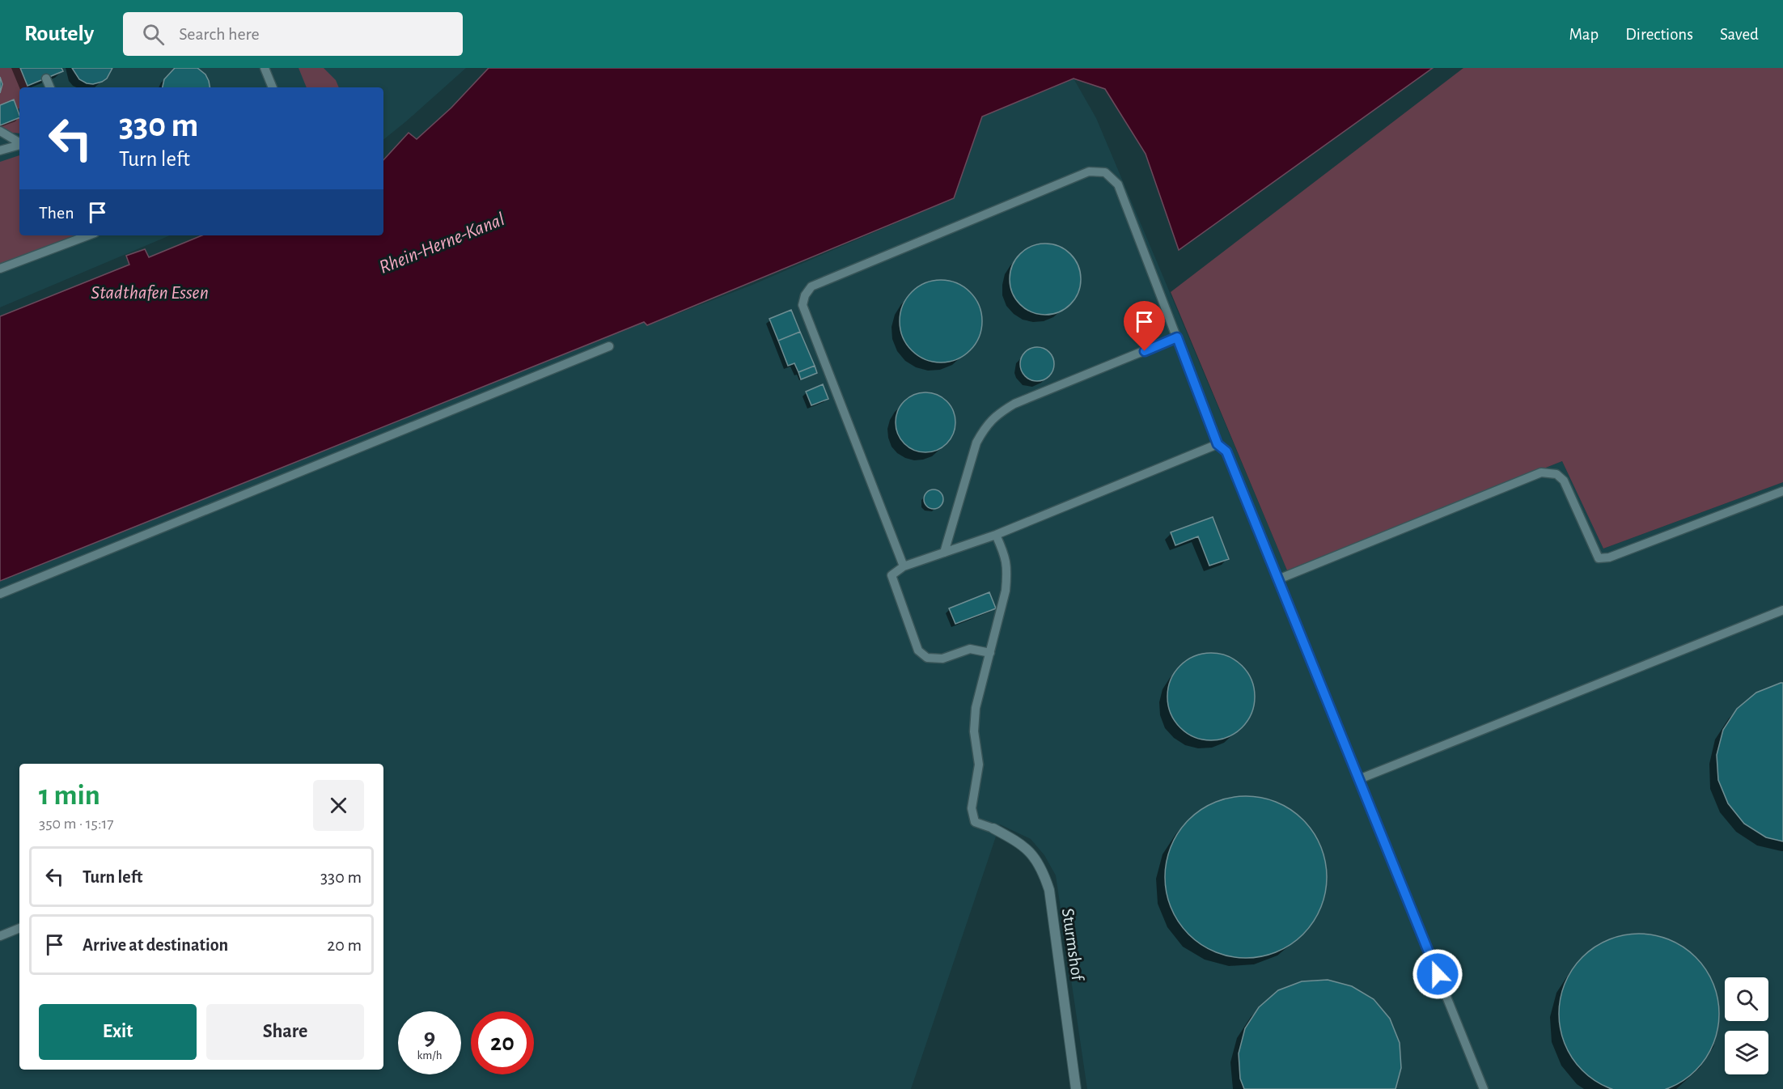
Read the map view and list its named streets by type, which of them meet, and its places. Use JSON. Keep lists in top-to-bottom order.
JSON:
{
  "streets": {
    "street": ["Sturmshof"]
  },
  "water": ["Rhein-Herne-Kanal", "Stadthafen Essen"],
  "page": {
    "header": "Routely",
    "search": "Search here",
    "nav": ["Map", "Directions", "Saved"],
    "turn": ["330 m", "Turn left"],
    "then": "Then",
    "heading": ["1 min", "350 m · 15:17"],
    "list": [
      {
        "name": "Turn left",
        "value": "330 m"
      },
      {
        "name": "Arrive at destination",
        "value": "20 m"
      }
    ],
    "buttons": ["Exit", "Share"],
    "speed": "9 km/h",
    "limit": "20"
  }
}
